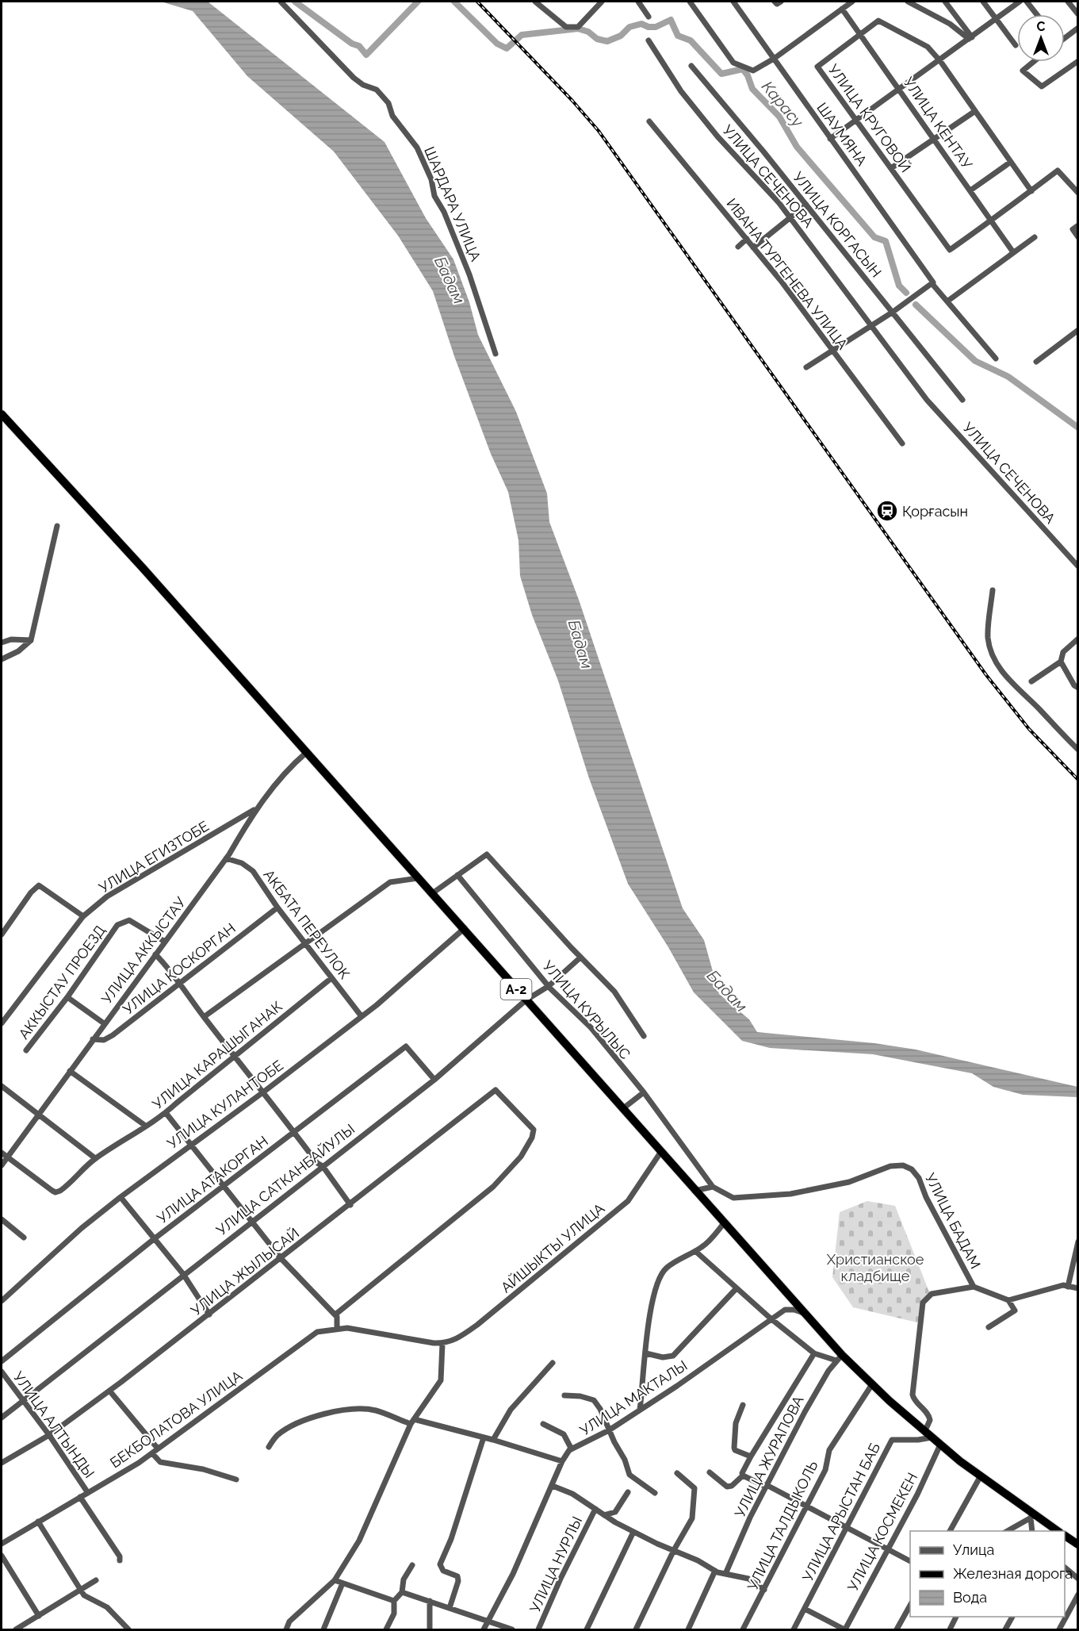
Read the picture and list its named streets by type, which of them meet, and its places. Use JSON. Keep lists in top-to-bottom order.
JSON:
{
  "streets": {
    "highway": ["A-2"],
    "street": [
      "УЛИЦА КРУГОВОЙ",
      "УЛИЦА КЕНТАУ",
      "ШАУМЯНА",
      "УЛИЦА СЕЧЕНОВА",
      "ШАРДАРА УЛИЦА",
      "УЛИЦА КОРГАСЫН",
      "ИВАНА ТУРГЕНЕВА УЛИЦА",
      "УЛИЦА ЕГИЗТОБЕ",
      "АКБАТА ПЕРЕУЛОК",
      "УЛИЦА АККЫСТАУ",
      "УЛИЦА КОСКОРГАН",
      "АККЫСТАУ ПРОЕЗД",
      "УЛИЦА КУРЫЛЫС",
      "УЛИЦА КАРАШЫГАНАК",
      "УЛИЦА КУЛАНТОБЕ",
      "УЛИЦА АТАКОРГАН",
      "УЛИЦА САТКАНБАЙУЛЫ",
      "УЛИЦА БАДАМ",
      "АЙШЫКТЫ УЛИЦА",
      "УЛИЦА ЖЫЛЫСАЙ",
      "УЛИЦА МАКТАЛЫ",
      "БЕКБОЛАТОВА УЛИЦА",
      "УЛИЦА АЛТЫНДЫ",
      "УЛИЦА ЖУРАПОВА",
      "УЛИЦА АРЫСТАН БАБ",
      "УЛИЦА ТАЛДЫКОЛЬ",
      "УЛИЦА КОСМЕКЕН",
      "УЛИЦА НУРЛЫ"
    ]
  },
  "crossings": [
    ["УЛИЦА КРУГОВОЙ", "УЛИЦА КЕНТАУ"],
    ["УЛИЦА ЕГИЗТОБЕ", "УЛИЦА АККЫСТАУ"],
    ["АКБАТА ПЕРЕУЛОК", "УЛИЦА АККЫСТАУ"],
    ["АКБАТА ПЕРЕУЛОК", "УЛИЦА КОСКОРГАН"],
    ["АКБАТА ПЕРЕУЛОК", "УЛИЦА КАРАШЫГАНАК"],
    ["АКБАТА ПЕРЕУЛОК", "УЛИЦА КУЛАНТОБЕ"],
    ["УЛИЦА АККЫСТАУ", "УЛИЦА КОСКОРГАН"],
    ["УЛИЦА АККЫСТАУ", "АККЫСТАУ ПРОЕЗД"],
    ["УЛИЦА АККЫСТАУ", "A-2"],
    ["УЛИЦА АККЫСТАУ", "УЛИЦА КАРАШЫГАНАК"],
    ["A-2", "УЛИЦА КУЛАНТОБЕ"],
    ["A-2", "УЛИЦА САТКАНБАЙУЛЫ"],
    ["A-2", "АЙШЫКТЫ УЛИЦА"],
    ["A-2", "УЛИЦА МАКТАЛЫ"],
    ["A-2", "УЛИЦА ЖУРАПОВА"],
    ["A-2", "УЛИЦА АРЫСТАН БАБ"],
    ["A-2", "УЛИЦА ТАЛДЫКОЛЬ"],
    ["A-2", "УЛИЦА КОСМЕКЕН"],
    ["УЛИЦА КУРЫЛЫС", "УЛИЦА САТКАНБАЙУЛЫ"],
    ["УЛИЦА КУРЫЛЫС", "УЛИЦА БАДАМ"],
    ["УЛИЦА АТАКОРГАН", "УЛИЦА САТКАНБАЙУЛЫ"],
    ["УЛИЦА САТКАНБАЙУЛЫ", "УЛИЦА АЛТЫНДЫ"],
    ["УЛИЦА ЖЫЛЫСАЙ", "УЛИЦА АЛТЫНДЫ"],
    ["БЕКБОЛАТОВА УЛИЦА", "УЛИЦА АЛТЫНДЫ"]
  ],
  "water": ["Карасу", "Бадам"],
  "parks": ["Христианское кладбище"],
  "places": {
    "station": ["Қорғасын"]
  },
  "legend": ["Улица", "Железная дорога", "Вода"],
  "north": "top"
}
